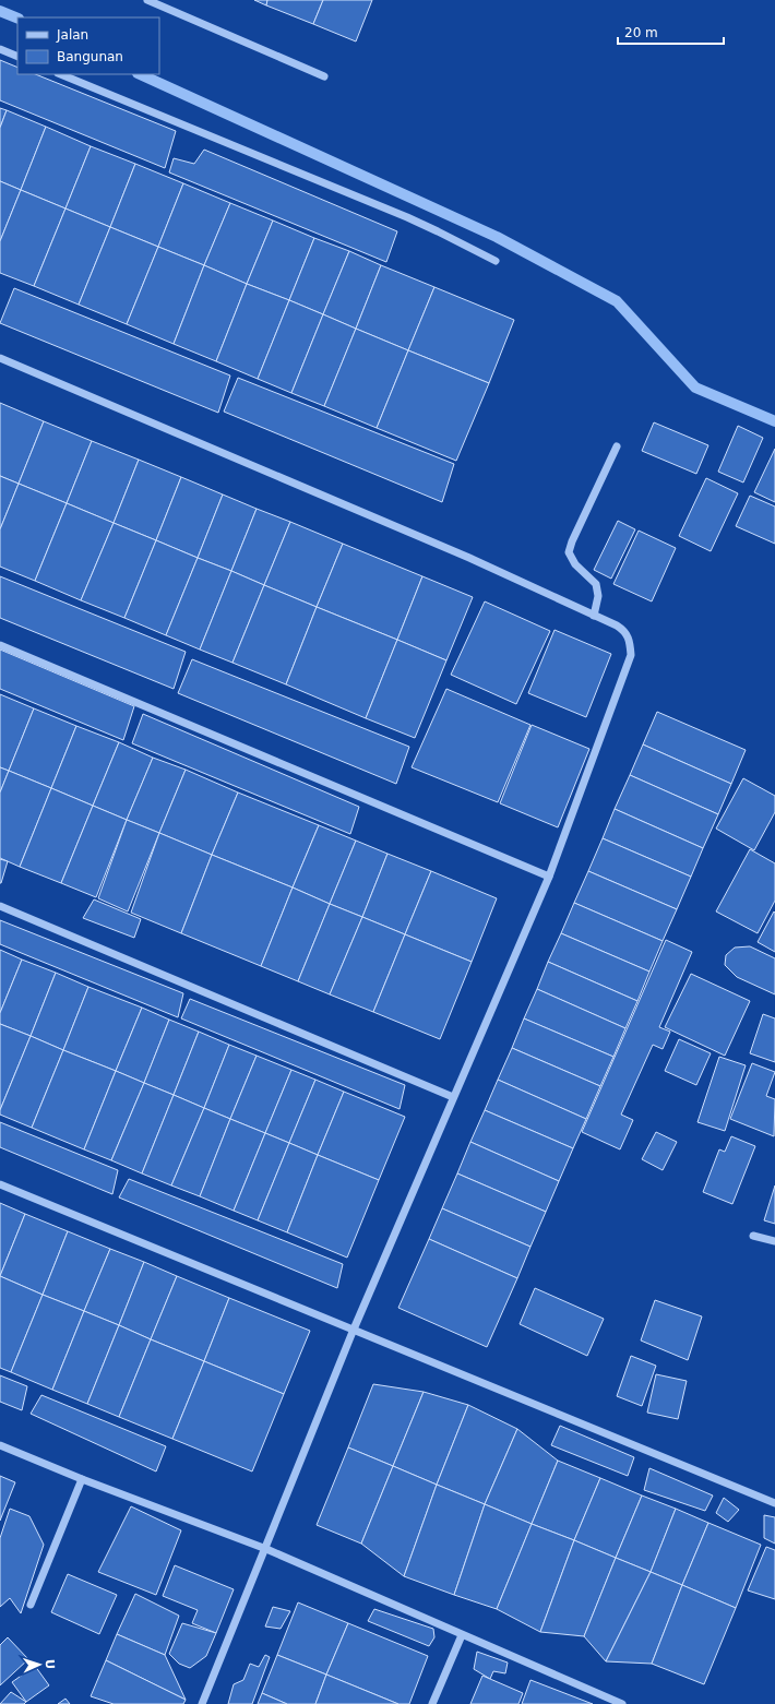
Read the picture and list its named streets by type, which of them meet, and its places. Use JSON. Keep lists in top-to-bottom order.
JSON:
{
  "legend": ["Jalan", "Bangunan"],
  "scale_bar": "20 m",
  "north": "right"
}
